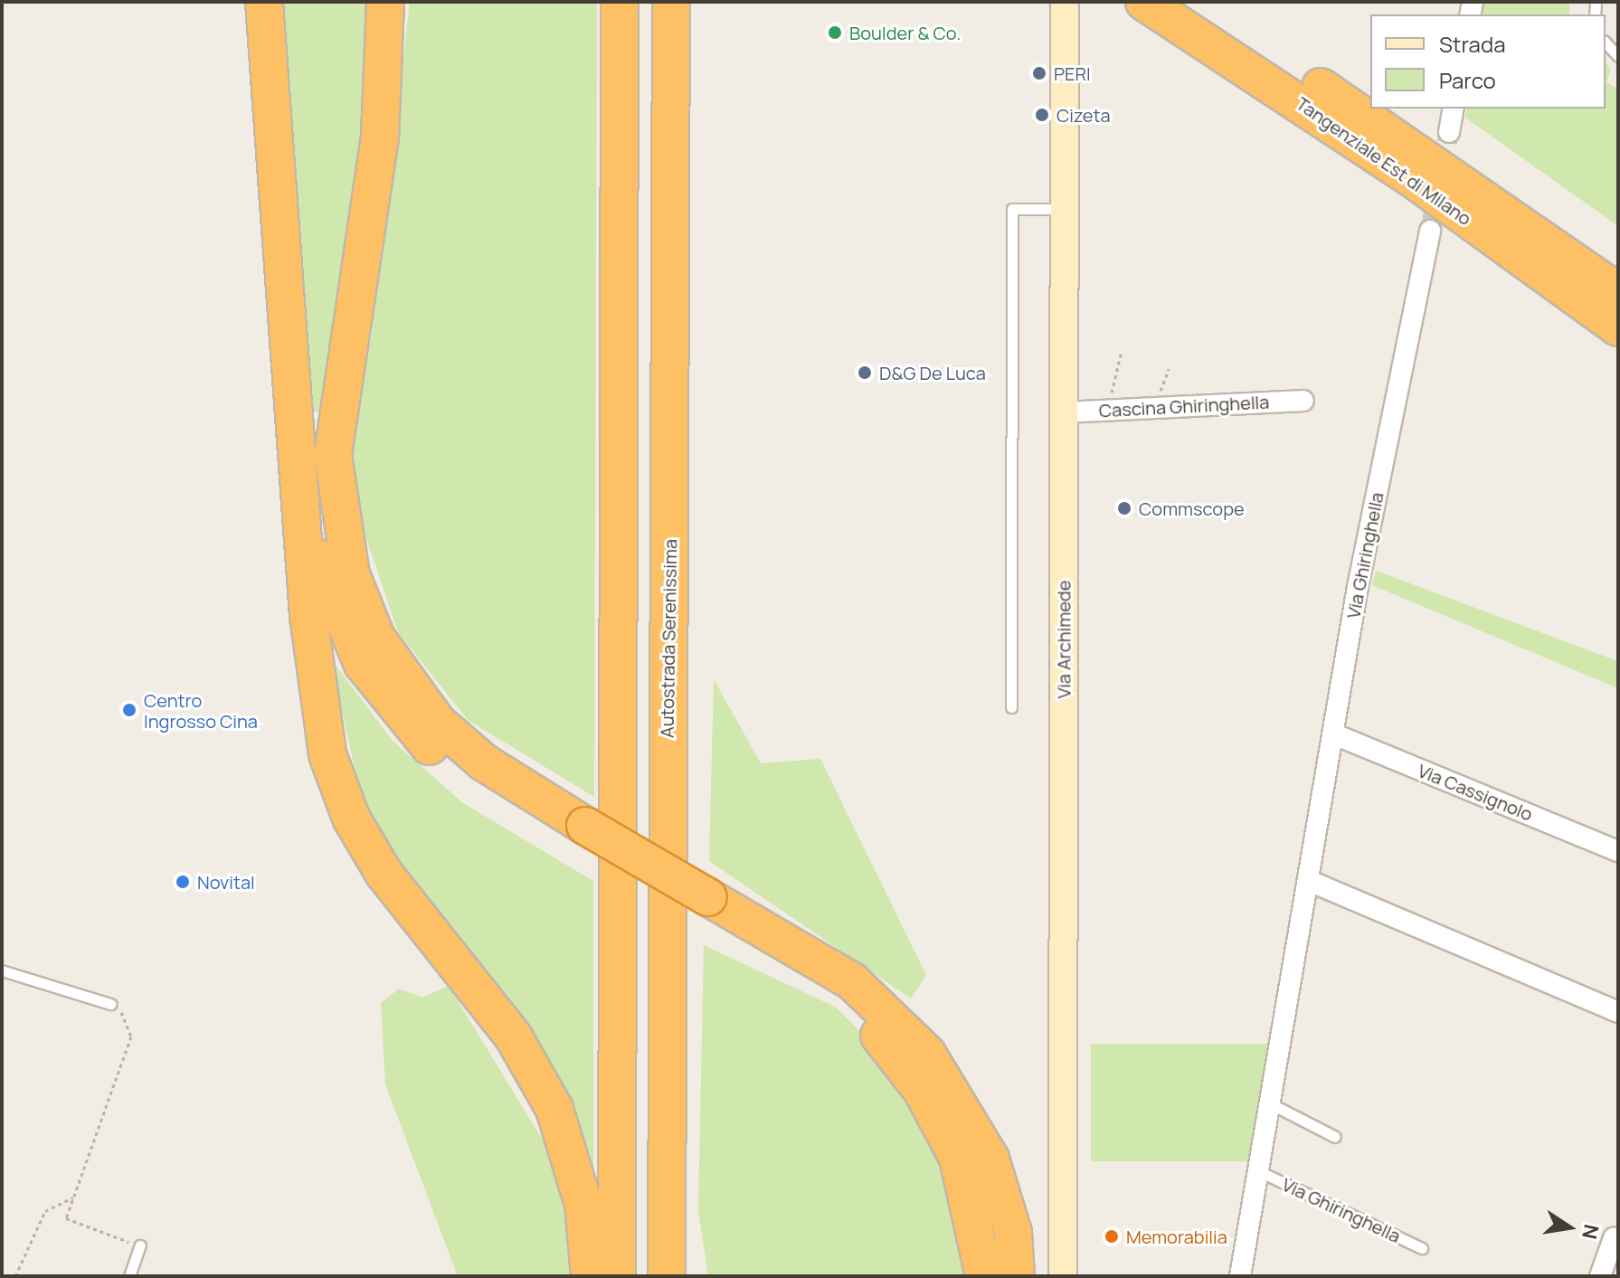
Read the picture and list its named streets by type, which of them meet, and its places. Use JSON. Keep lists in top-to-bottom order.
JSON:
{
  "streets": {
    "highway": ["Tangenziale Est di Milano", "Autostrada Serenissima"],
    "street": [
      "Cascina Ghiringhella",
      "Via Ghiringhella",
      "Via Archimede",
      "Via Cassignolo"
    ]
  },
  "crossings": [
    ["Cascina Ghiringhella", "Via Archimede"],
    ["Via Ghiringhella", "Via Cassignolo"]
  ],
  "places": [
    "Boulder & Co.",
    "PERI",
    "Cizeta",
    "D&G De Luca",
    "Commscope",
    "Centro Ingrosso Cina",
    "Novital",
    "Memorabilia"
  ],
  "legend": ["Strada", "Parco"],
  "north": "right"
}
